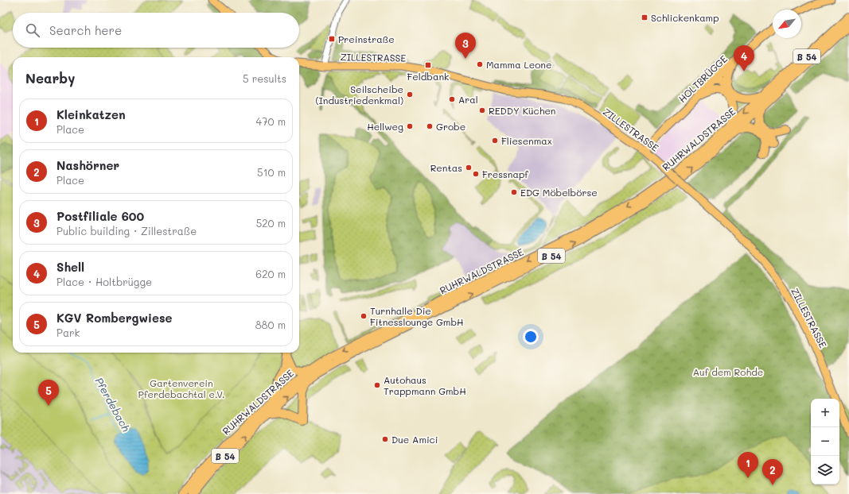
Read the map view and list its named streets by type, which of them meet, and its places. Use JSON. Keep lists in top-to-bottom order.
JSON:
{
  "streets": {
    "highway": ["B 54", "RUHRWALDSTRASSE"],
    "main road": ["ZILLESTRASSE", "HOLTBRÜGGE"]
  },
  "crossings": [
    ["ZILLESTRASSE", "HOLTBRÜGGE"]
  ],
  "water": ["Pferdebach"],
  "parks": ["Auf dem Rohde", "Gartenverein Pferdebachtal e.V."],
  "places": {
    "transit": ["Schlickenkamp", "Preinstraße", "Feldbank"],
    "other": [
      "Mamma Leone",
      "Seilscheibe (Industriedenkmal)",
      "Aral",
      "REDDY Küchen",
      "Hellweg",
      "Grobe",
      "Fliesenmax",
      "Rentas",
      "Fressnapf",
      "EDG Möbelbörse",
      "Turnhalle Die Fitnesslounge GmbH",
      "Autohaus Trappmann GmbH",
      "Due Amici"
    ]
  },
  "north": "bottom left",
  "page": {
    "search": "Search here",
    "pins": [
      "3",
      "4",
      "5",
      "1",
      "2"
    ],
    "heading": ["Nearby", "5 results"],
    "list": [
      {
        "mark": "1",
        "name": "Kleinkatzen",
        "note": "Place",
        "value": "470 m"
      },
      {
        "mark": "2",
        "name": "Nashörner",
        "note": "Place",
        "value": "510 m"
      },
      {
        "mark": "3",
        "name": "Postfiliale 600",
        "note": "Public building · Zillestraße",
        "value": "520 m"
      },
      {
        "mark": "4",
        "name": "Shell",
        "note": "Place · Holtbrügge",
        "value": "620 m"
      },
      {
        "mark": "5",
        "name": "KGV Rombergwiese",
        "note": "Park",
        "value": "880 m"
      }
    ],
    "map_buttons": ["+", "−"]
  }
}
